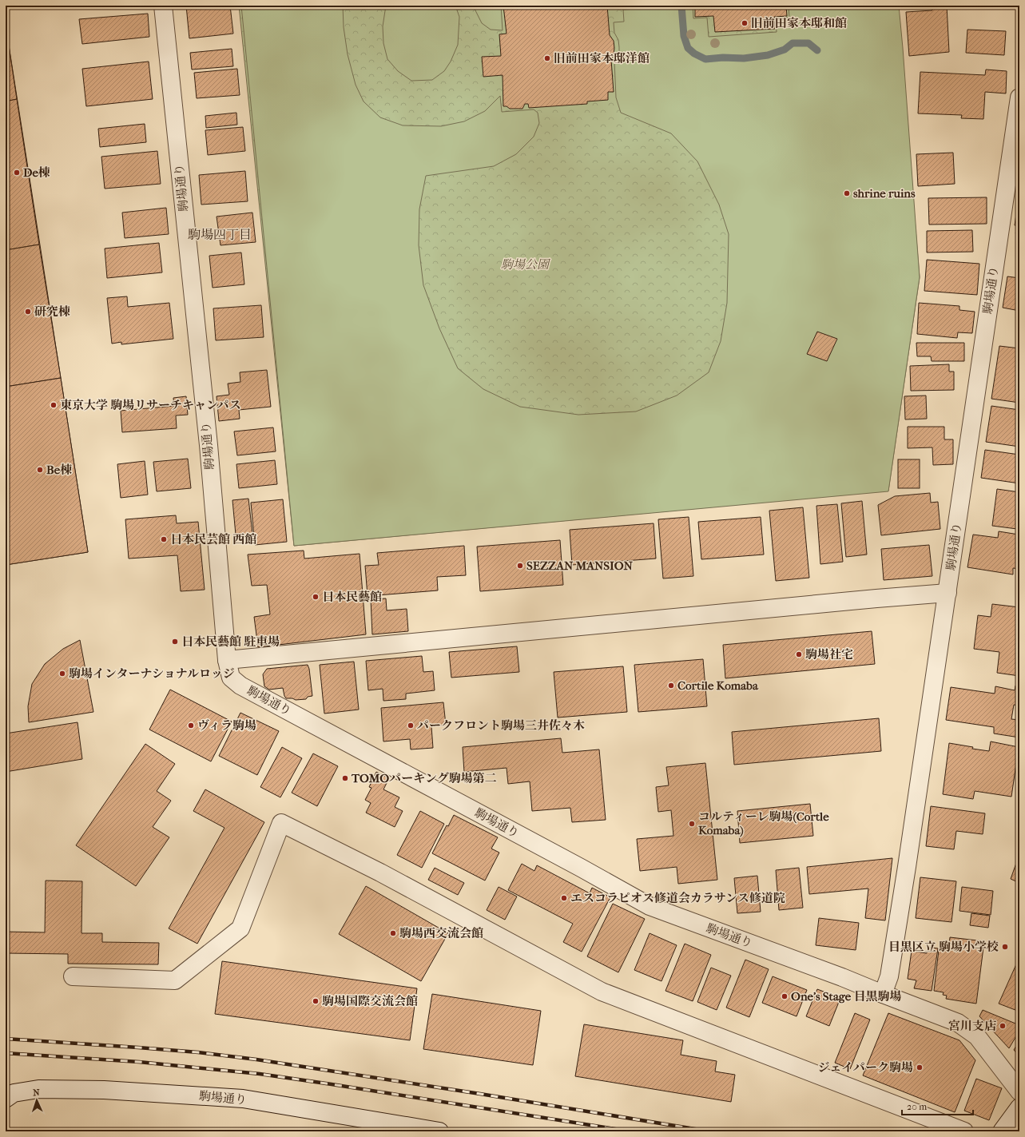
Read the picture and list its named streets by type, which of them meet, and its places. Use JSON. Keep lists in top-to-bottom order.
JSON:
{
  "streets": {
    "street": ["駒場通り"]
  },
  "districts": ["駒場四丁目"],
  "parks": ["駒場公園"],
  "places": [
    "旧前田家本邸和館",
    "旧前田家本邸洋館",
    "De棟",
    "shrine ruins",
    "研究棟",
    "東京大学 駒場リサーチキャンパス",
    "Be棟",
    "日本民芸館 西館",
    "SEZZAN MANSION",
    "日本民藝館",
    "日本民藝館 駐車場",
    "駒場社宅",
    "駒場インターナショナルロッジ",
    "Cortile Komaba",
    "ヴィラ駒場",
    "パークフロント駒場三井佐々木",
    "TOMOパーキング駒場第二",
    "コルティーレ駒場(Cortle Komaba)",
    "エスコラピオス修道会カラサンス修道院",
    "駒場西交流会館",
    "目黒区立 駒場小学校",
    "One's Stage 目黒駒場",
    "駒場国際交流会館",
    "宮川支店",
    "ジェイパーク駒場"
  ],
  "scale_bar": "20 m",
  "north": "top"
}
